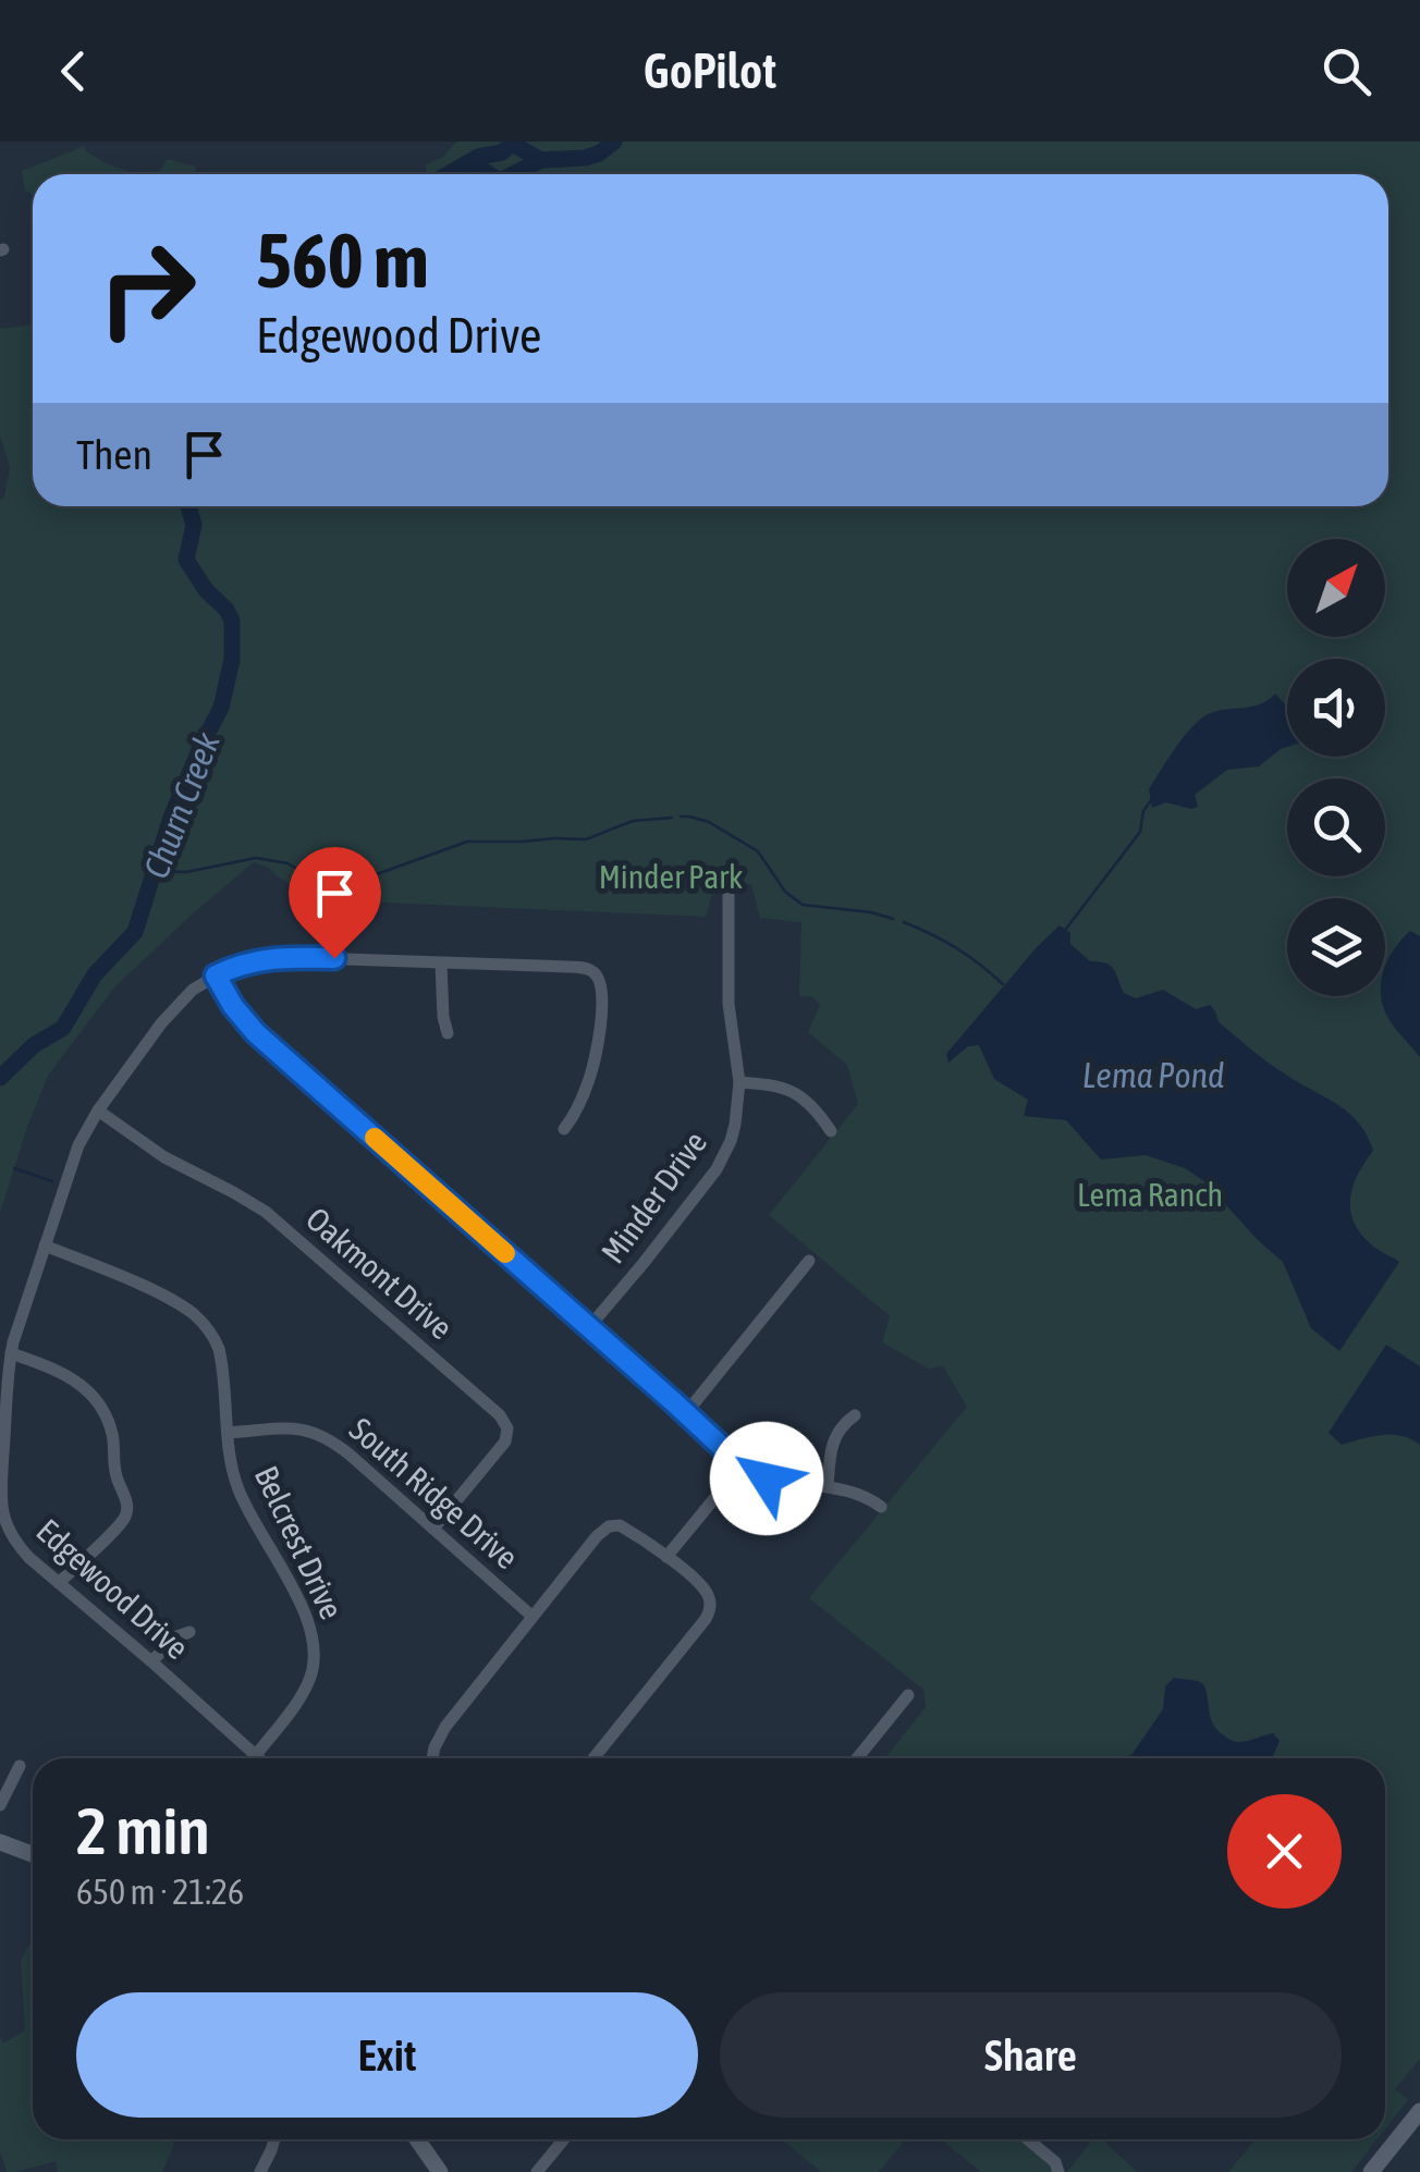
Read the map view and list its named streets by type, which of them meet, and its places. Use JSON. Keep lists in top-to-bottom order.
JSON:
{
  "streets": {
    "street": [
      "Minder Drive",
      "Oakmont Drive",
      "South Ridge Drive",
      "Belcrest Drive",
      "Edgewood Drive"
    ]
  },
  "crossings": [
    ["Oakmont Drive", "South Ridge Drive"],
    ["Oakmont Drive", "Edgewood Drive"],
    ["South Ridge Drive", "Belcrest Drive"],
    ["Belcrest Drive", "Edgewood Drive"]
  ],
  "water": ["Churn Creek", "Lema Pond"],
  "parks": ["Minder Park", "Lema Ranch"],
  "north": "top right",
  "page": {
    "header": "GoPilot",
    "turn": ["560 m", "Edgewood Drive"],
    "then": "Then",
    "heading": ["2 min", "650 m · 21:26"],
    "buttons": ["Exit", "Share"]
  }
}
